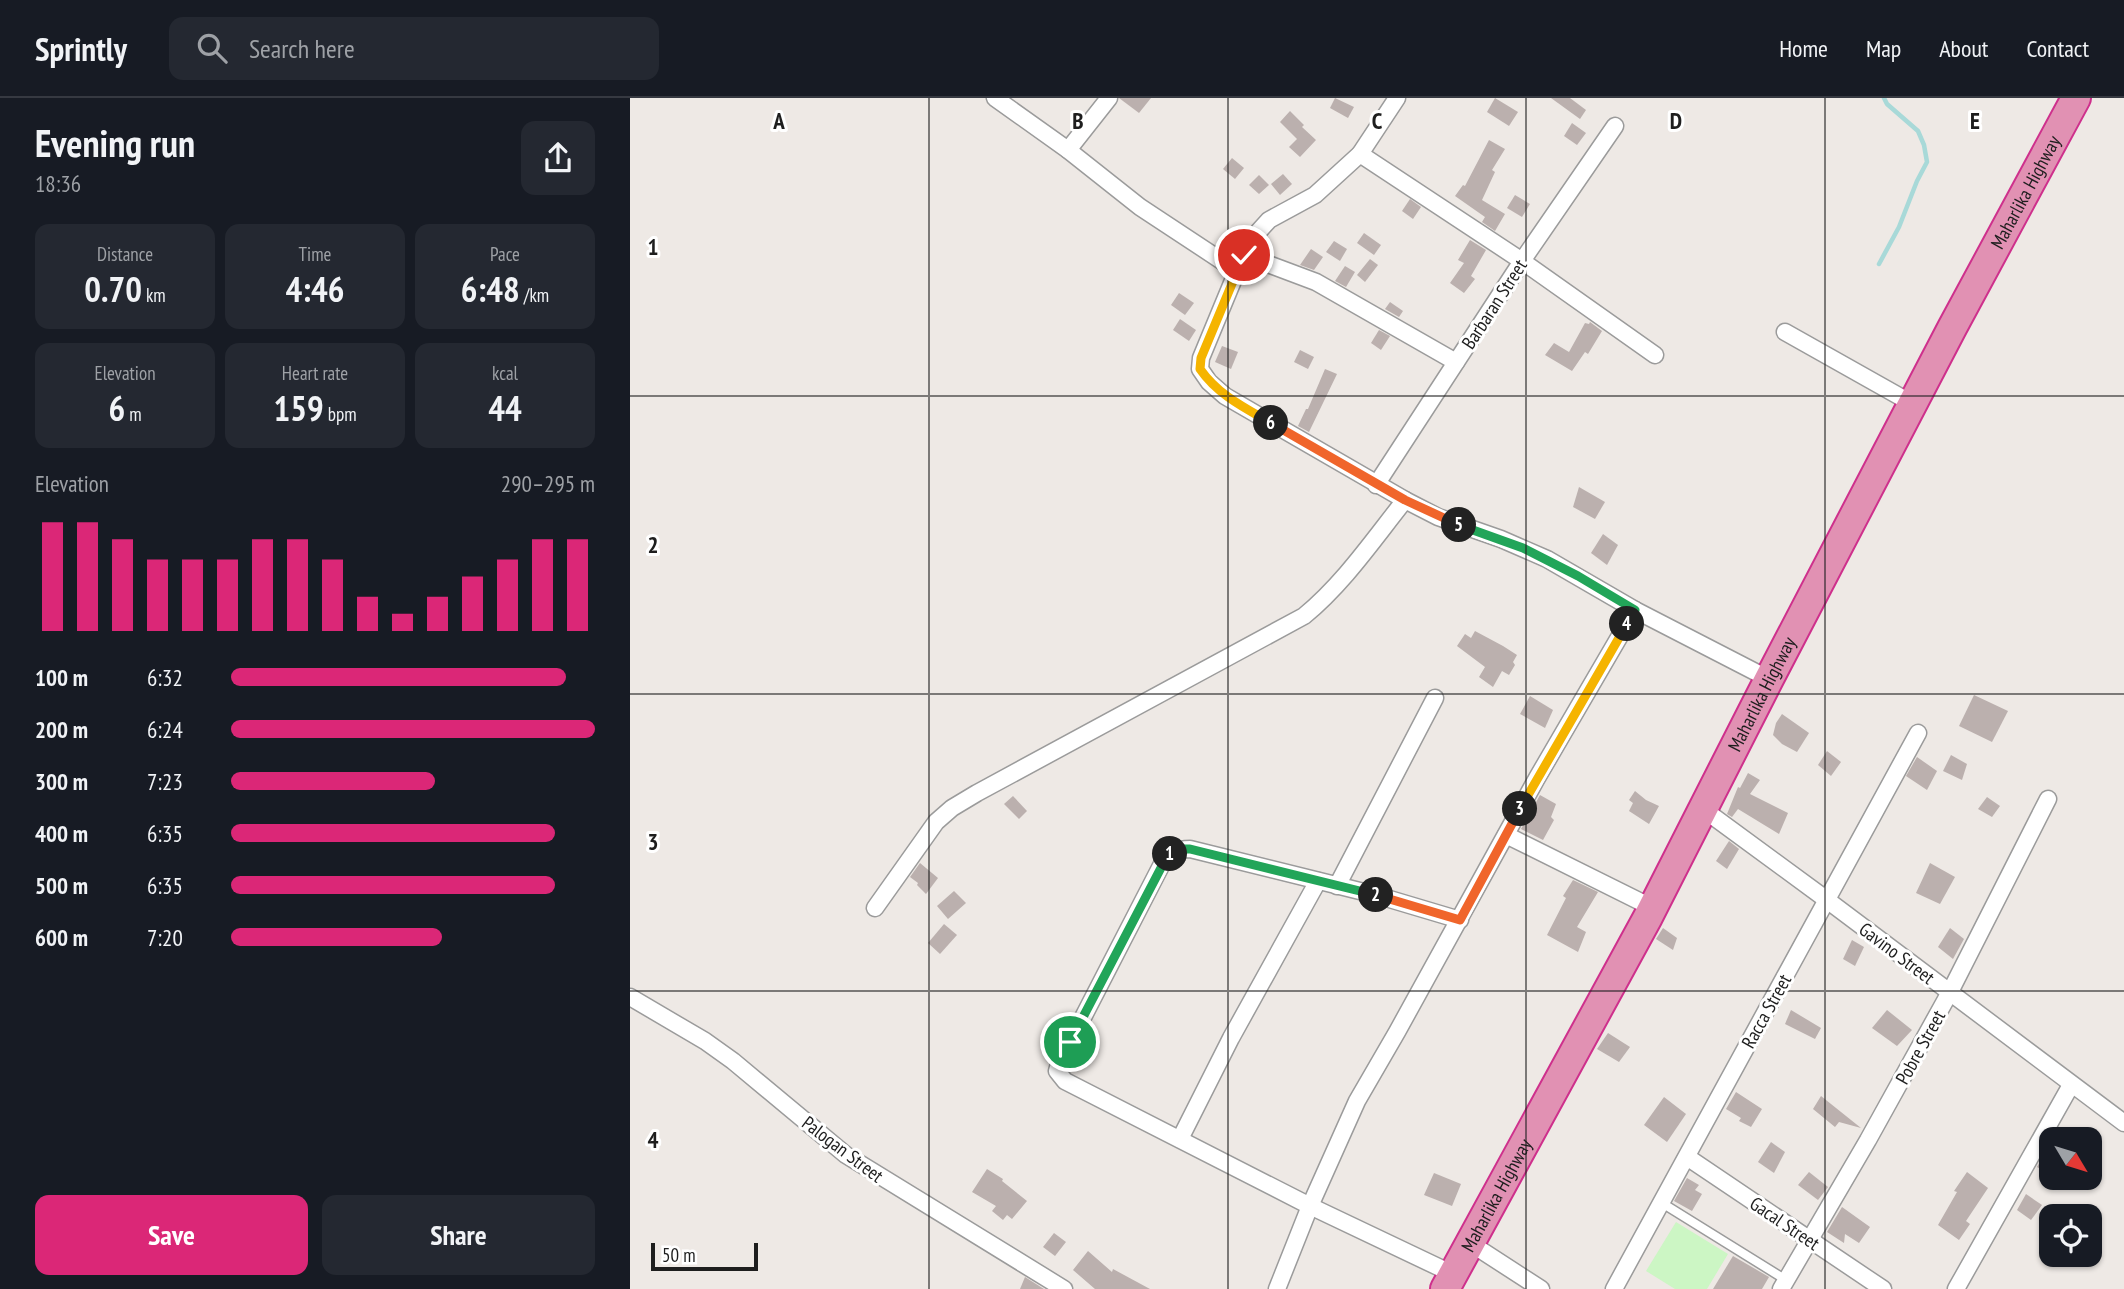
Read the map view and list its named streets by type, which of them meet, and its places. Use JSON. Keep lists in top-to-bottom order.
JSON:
{
  "streets": {
    "highway": ["Maharlika Highway"],
    "street": [
      "Barbaran Street",
      "Gavino Street",
      "Racca Street",
      "Pobre Street",
      "Palogan Street",
      "Gacal Street"
    ]
  },
  "crossings": [
    ["Maharlika Highway", "Gavino Street"],
    ["Gavino Street", "Racca Street"],
    ["Gavino Street", "Pobre Street"],
    ["Racca Street", "Gacal Street"],
    ["Pobre Street", "Gacal Street"]
  ],
  "scale_bar": "50 m",
  "north": "bottom right",
  "page": {
    "header": "Sprintly",
    "search": "Search here",
    "nav": [
      "Home",
      "Map",
      "About",
      "Contact"
    ],
    "heading": ["Evening run", "18:36"],
    "stats": [
      ["Distance", "0.70 km"],
      ["Time", "4:46"],
      ["Pace", "6:48 /km"],
      ["Elevation", "6 m"],
      ["Heart rate", "159 bpm"],
      ["kcal", "44"]
    ],
    "pins": [
      "6",
      "5",
      "4",
      "3",
      "1",
      "2"
    ],
    "chart": ["Elevation", "290–295 m"],
    "list": [
      {
        "name": "100 m",
        "note": "6:32"
      },
      {
        "name": "200 m",
        "note": "6:24"
      },
      {
        "name": "300 m",
        "note": "7:23"
      },
      {
        "name": "400 m",
        "note": "6:35"
      },
      {
        "name": "500 m",
        "note": "6:35"
      },
      {
        "name": "600 m",
        "note": "7:20"
      }
    ],
    "buttons": ["Save", "Share"],
    "scale": "50 m"
  },
  "grid": {
    "columns": [
      "A",
      "B",
      "C",
      "D",
      "E"
    ],
    "rows": [
      "1",
      "2",
      "3",
      "4"
    ]
  }
}
